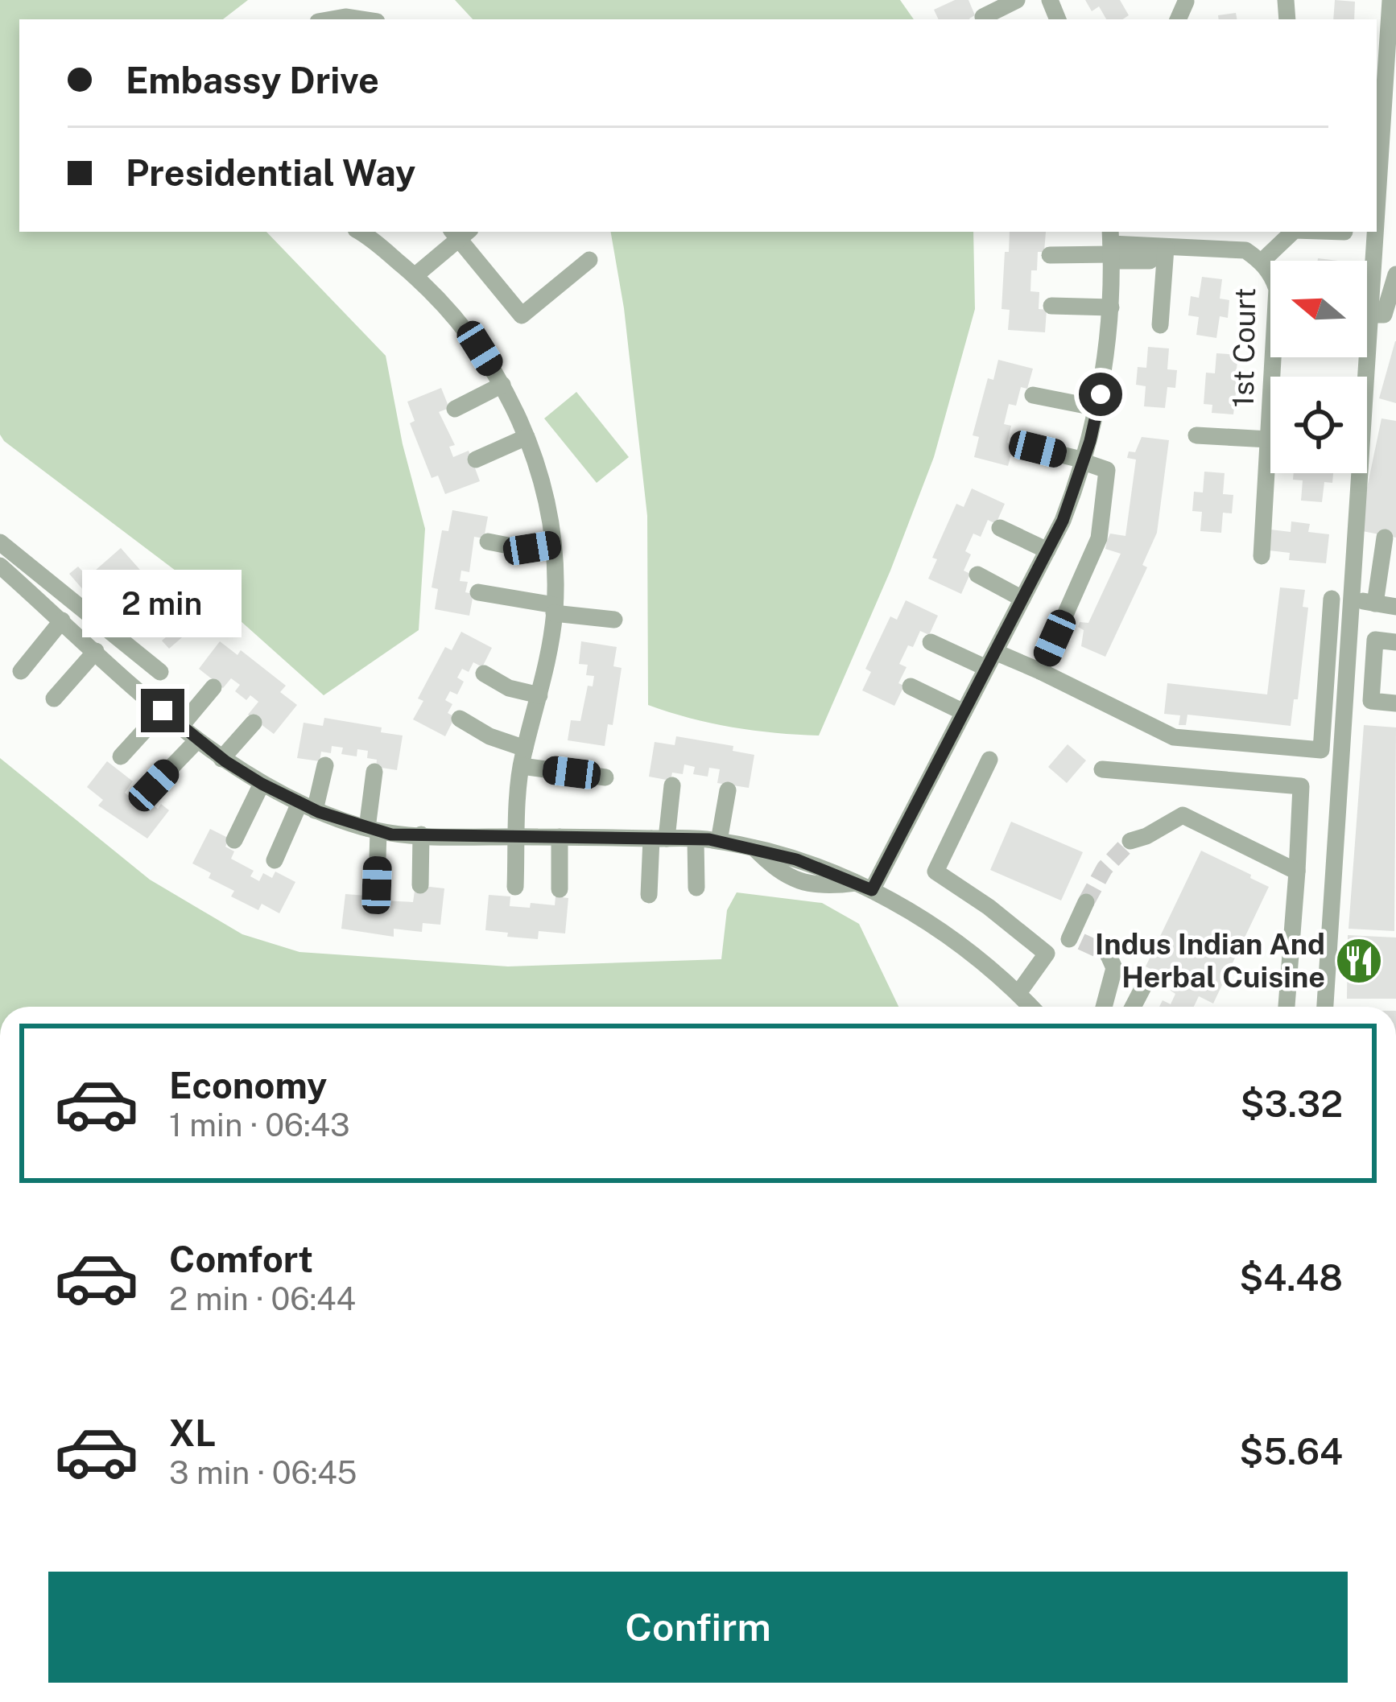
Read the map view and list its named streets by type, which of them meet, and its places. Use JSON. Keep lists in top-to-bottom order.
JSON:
{
  "streets": {
    "street": ["1st Court"]
  },
  "places": {
    "restaurant": ["Indus Indian And Herbal Cuisine"]
  },
  "north": "left",
  "page": {
    "banner": ["Embassy Drive", "Presidential Way"],
    "bubble": "2 min",
    "list": [
      {
        "name": "Economy",
        "note": "1 min · 06:43",
        "value": "$3.32"
      },
      {
        "name": "Comfort",
        "note": "2 min · 06:44",
        "value": "$4.48"
      },
      {
        "name": "XL",
        "note": "3 min · 06:45",
        "value": "$5.64"
      }
    ],
    "buttons": "Confirm"
  }
}
